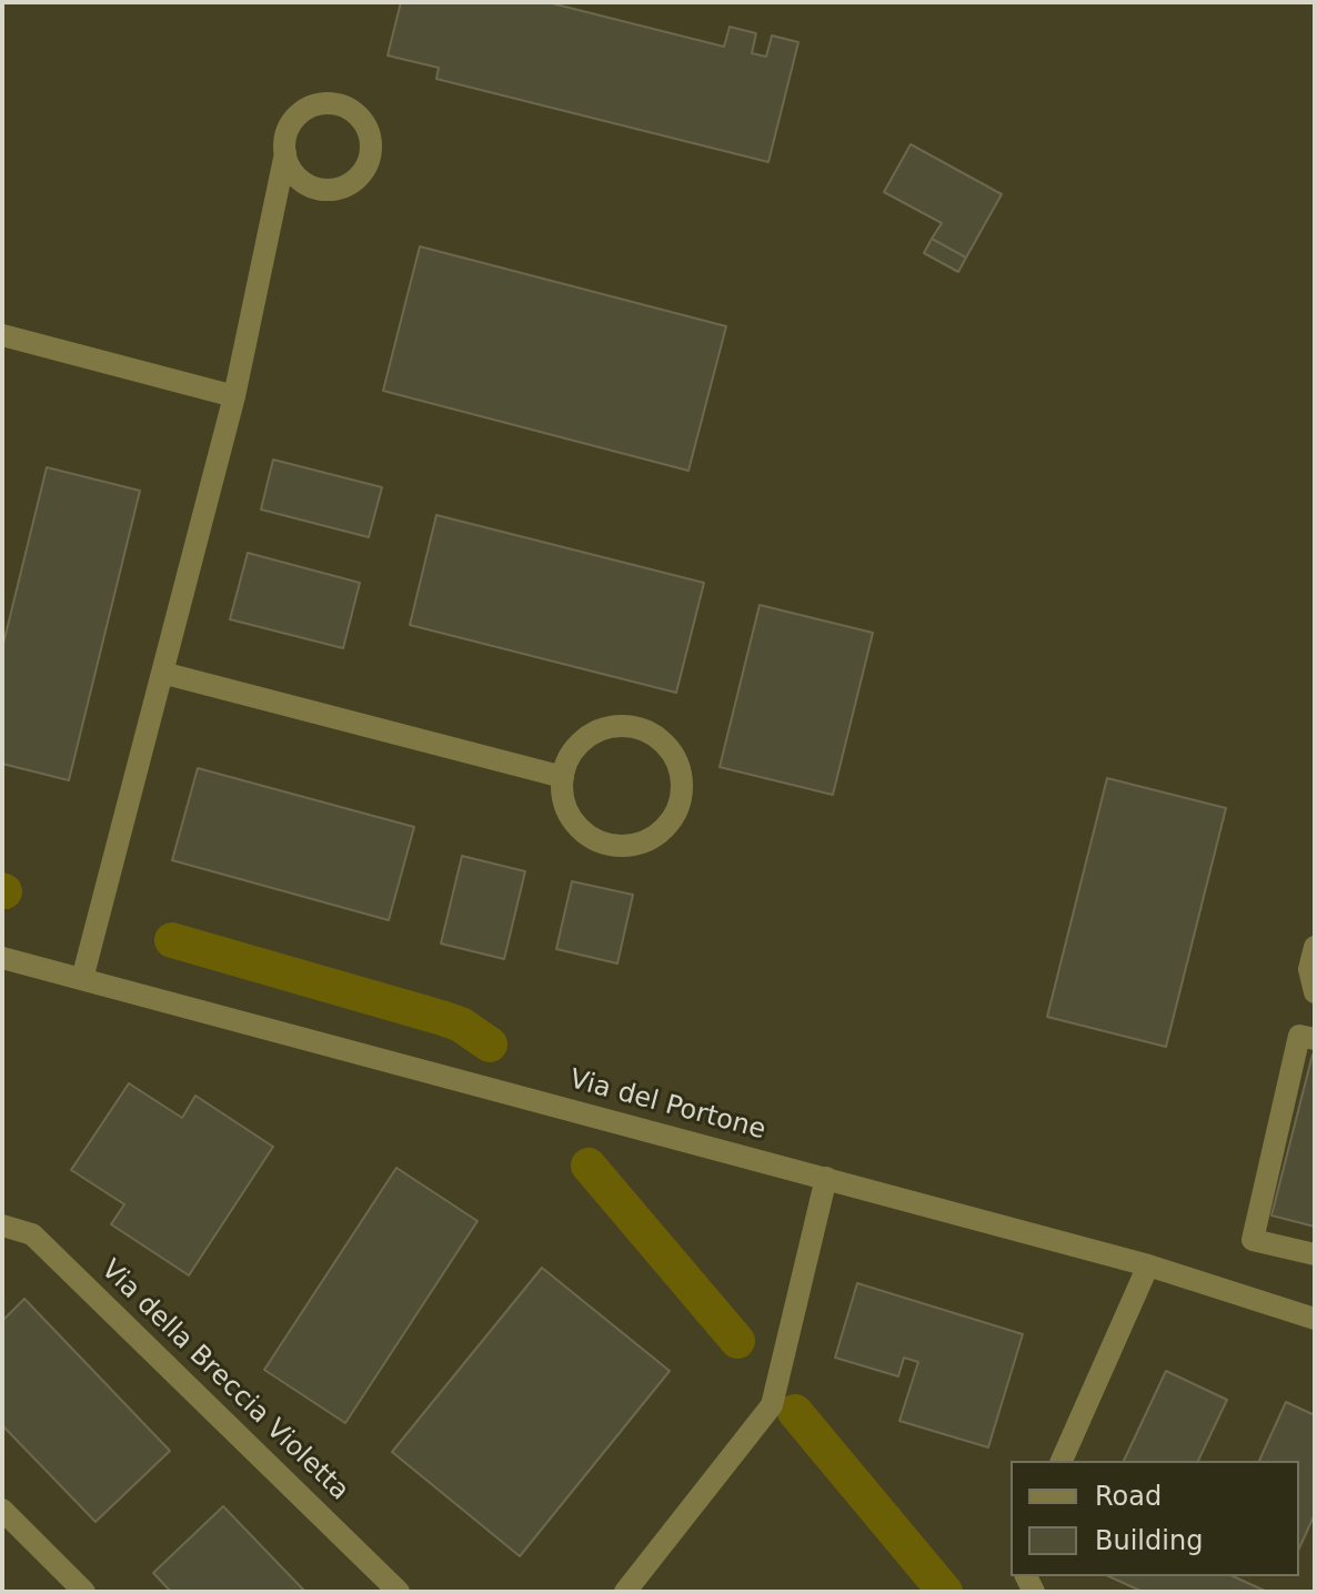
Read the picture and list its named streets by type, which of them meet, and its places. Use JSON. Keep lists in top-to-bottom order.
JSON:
{
  "streets": {
    "street": ["Via del Portone", "Via della Breccia Violetta"]
  },
  "legend": ["Road", "Building"]
}
